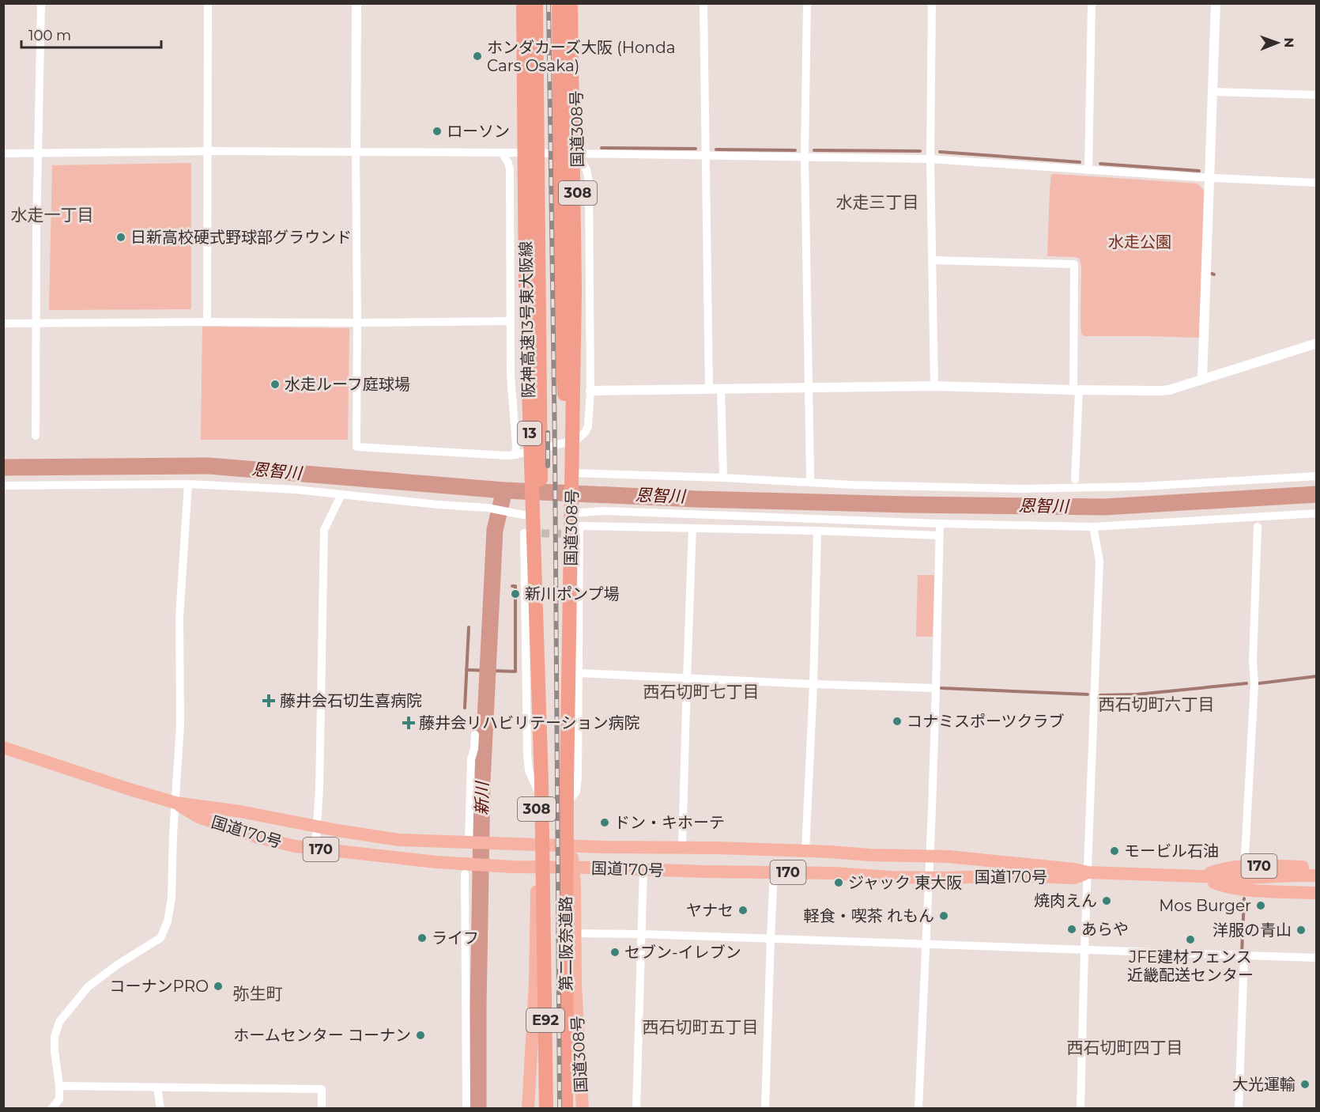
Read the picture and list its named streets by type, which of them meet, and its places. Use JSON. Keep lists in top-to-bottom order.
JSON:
{
  "streets": {
    "highway": [
      "国道308号",
      "308",
      "阪神高速13号東大阪線",
      "13",
      "国道170号",
      "170",
      "第二阪奈道路",
      "E92"
    ]
  },
  "crossings": [
    ["国道308号", "国道170号"],
    ["国道308号", "第二阪奈道路"],
    ["308", "阪神高速13号東大阪線"],
    ["308", "国道170号"],
    ["308", "第二阪奈道路"],
    ["阪神高速13号東大阪線", "国道170号"],
    ["阪神高速13号東大阪線", "第二阪奈道路"],
    ["国道170号", "170"],
    ["国道170号", "第二阪奈道路"]
  ],
  "districts": [
    "水走三丁目",
    "水走一丁目",
    "西石切町七丁目",
    "西石切町六丁目",
    "弥生町",
    "西石切町五丁目",
    "西石切町四丁目"
  ],
  "water": ["恩智川", "新川"],
  "parks": ["水走公園"],
  "places": {
    "other": [
      "ホンダカーズ大阪 (Honda Cars Osaka)",
      "ローソン",
      "日新高校硬式野球部グラウンド",
      "水走ルーフ庭球場",
      "新川ポンプ場",
      "コナミスポーツクラブ",
      "ドン・キホーテ",
      "モービル石油",
      "ジャック 東大阪",
      "焼肉えん",
      "Mos Burger",
      "ヤナセ",
      "軽食・喫茶 れもん",
      "あらや",
      "洋服の青山",
      "ライフ",
      "JFE建材フェンス 近畿配送センター",
      "セブン-イレブン",
      "コーナンPRO",
      "ホームセンター コーナン",
      "大光運輸"
    ],
    "health": ["藤井会石切生喜病院", "藤井会リハビリテーション病院"]
  },
  "scale_bar": "100 m",
  "north": "right"
}
